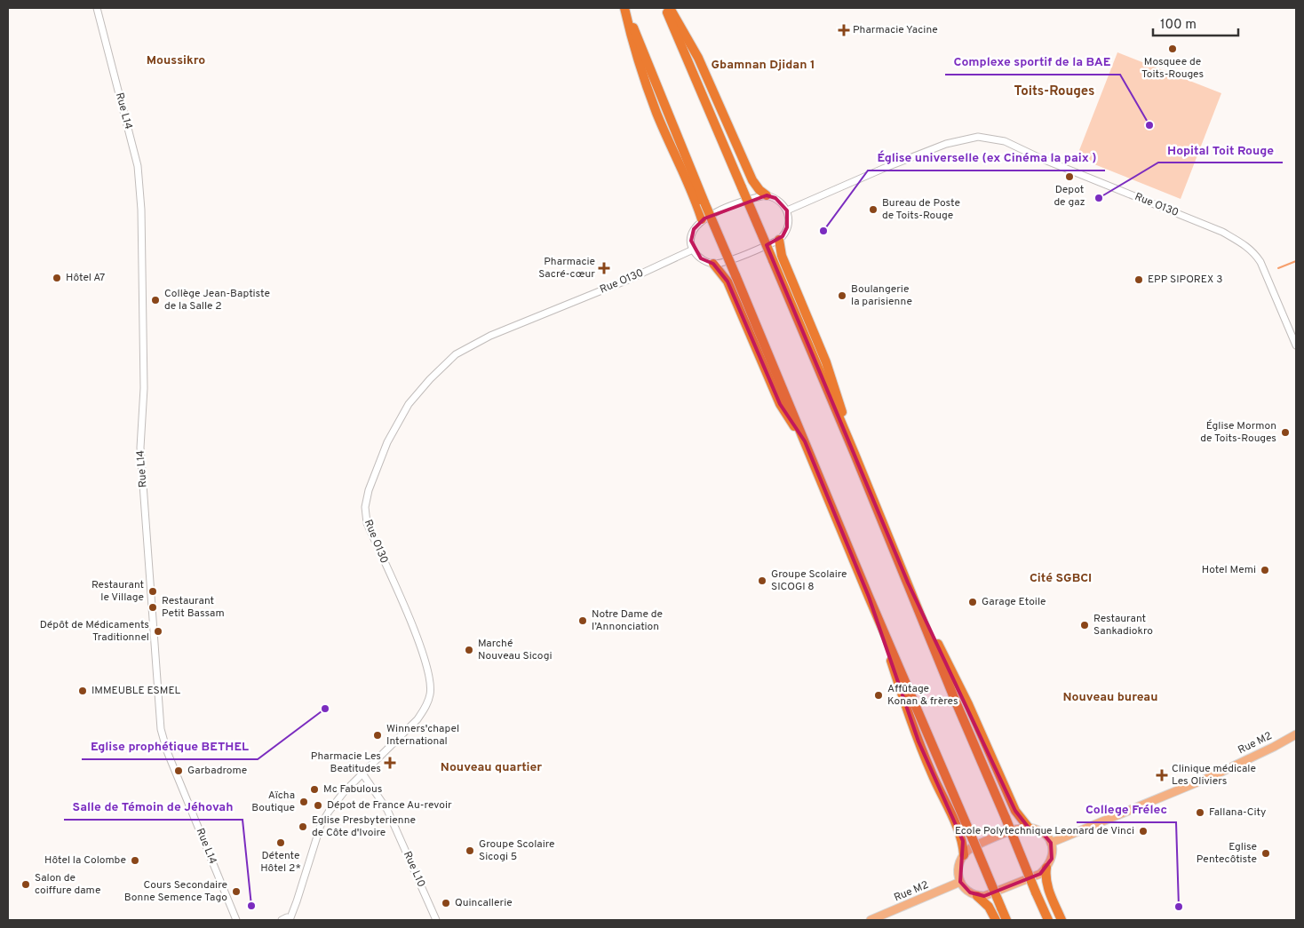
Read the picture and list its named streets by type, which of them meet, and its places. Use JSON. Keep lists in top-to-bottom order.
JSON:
{
  "streets": {
    "main road": ["Rue M2"],
    "street": ["Rue L14", "Rue O130", "Rue L10"]
  },
  "crossings": [
    ["Rue O130", "Rue L10"]
  ],
  "districts": [
    "Moussikro",
    "Gbamnan Djidan 1",
    "Toits-Rouges",
    "Cité SGBCI",
    "Nouveau bureau",
    "Nouveau quartier"
  ],
  "places": {
    "health": [
      "Pharmacie Yacine",
      "Pharmacie Sacré-cœur",
      "Pharmacie Les Beatitudes",
      "Clinique médicale Les Oliviers"
    ],
    "other": [
      "Mosquee de Toits-Rouges",
      "Complexe sportif de la BAE",
      "Depot de gaz",
      "Hopital Toit Rouge",
      "Bureau de Poste de Toits-Rouge",
      "Église universelle (ex Cinéma la paix )",
      "Hôtel A7",
      "EPP SIPOREX 3",
      "Boulangerie la parisienne",
      "Collège Jean-Baptiste de la Salle 2",
      "Église Mormon de Toits-Rouges",
      "Hotel Memi",
      "Groupe Scolaire SICOGI 8",
      "Restaurant le Village",
      "Garage Etoile",
      "Restaurant Petit Bassam",
      "Notre Dame de l’Annonciation",
      "Restaurant Sankadiokro",
      "Dépôt de Médicaments Traditionnel",
      "Marché Nouveau Sicogi",
      "IMMEUBLE ESMEL",
      "Affûtage Konan & frères",
      "Eglise prophétique BETHEL",
      "Winners'chapel International",
      "Garbadrome",
      "Mc Fabulous",
      "Aïcha Boutique",
      "Dépot de France Au-revoir",
      "Fallana-City",
      "Eglise Presbyterienne de Côte d'Ivoire",
      "Ecole Polytechnique Leonard de Vinci",
      "Détente Hôtel 2*",
      "Groupe Scolaire Sicogi 5",
      "Eglise Pentecôtiste",
      "Hôtel la Colombe",
      "Salon de coiffure dame",
      "Cours Secondaire Bonne Semence Tago",
      "Quincallerie",
      "Salle de Témoin de Jéhovah",
      "College Frélec"
    ]
  },
  "scale_bar": "100 m"
}
